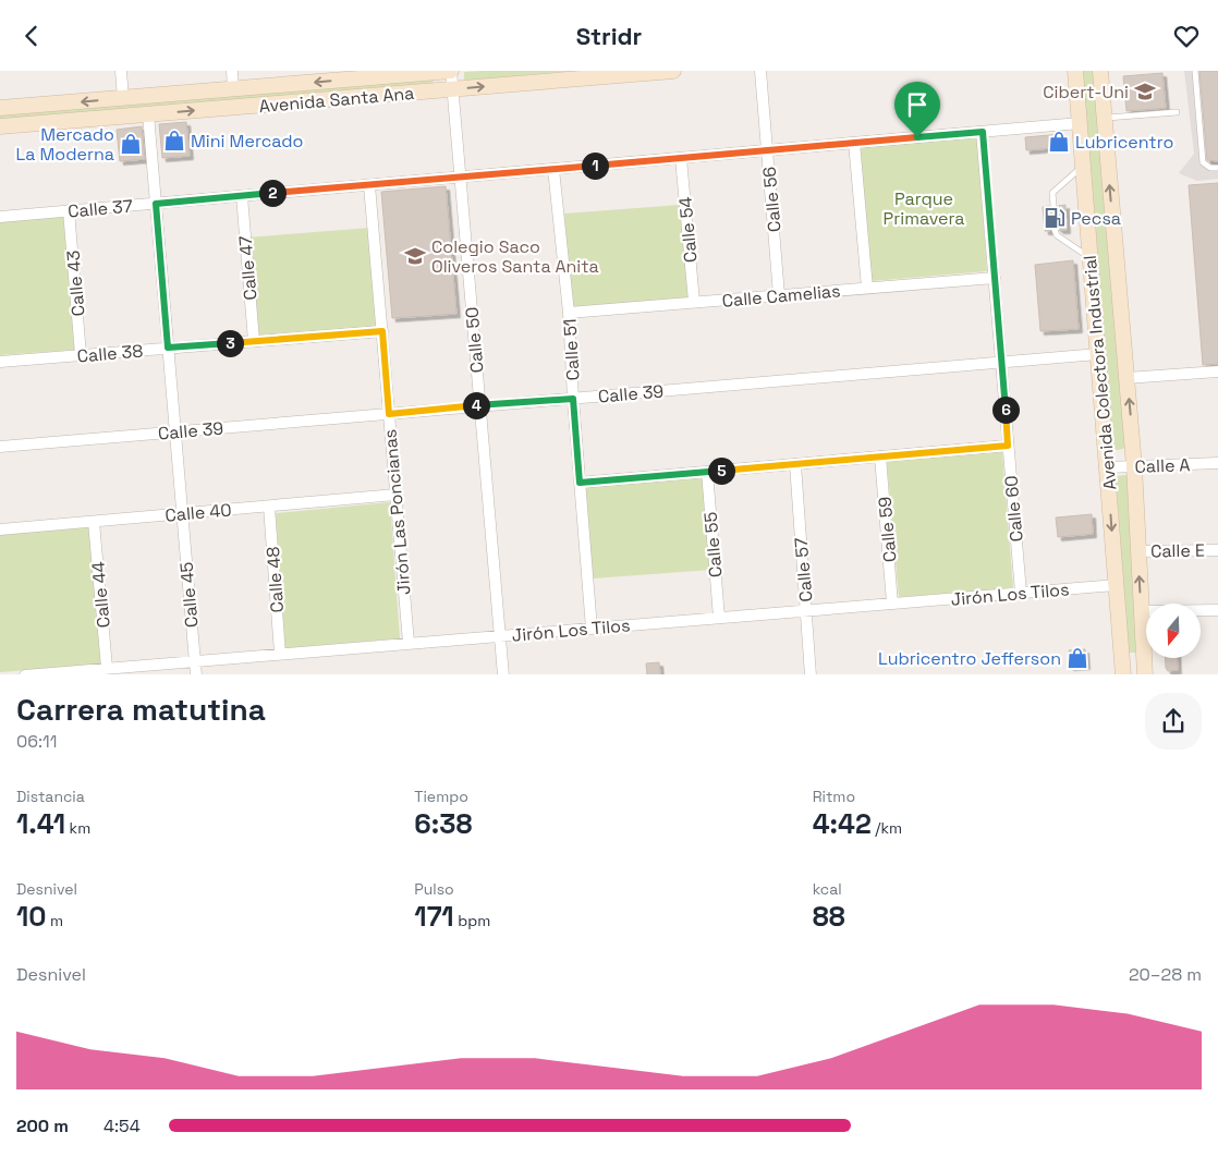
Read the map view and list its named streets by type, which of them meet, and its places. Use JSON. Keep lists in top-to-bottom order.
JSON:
{
  "streets": {
    "main road": ["Avenida Santa Ana", "Avenida Colectora Industrial"],
    "street": [
      "Calle 56",
      "Calle 37",
      "Calle 54",
      "Calle 47",
      "Calle 43",
      "Calle Camelias",
      "Calle 50",
      "Calle 51",
      "Calle 38",
      "Calle 39",
      "Calle A",
      "Calle 60",
      "Calle 40",
      "Jirón Las Poncianas",
      "Calle 59",
      "Calle 55",
      "Calle E",
      "Calle 57",
      "Calle 48",
      "Jirón Los Tilos",
      "Calle 44",
      "Calle 45"
    ]
  },
  "crossings": [
    ["Avenida Santa Ana", "Calle 50"],
    ["Calle 56", "Calle 37"],
    ["Calle 56", "Calle Camelias"],
    ["Calle 37", "Calle 54"],
    ["Calle 37", "Calle 47"],
    ["Calle 37", "Calle 43"],
    ["Calle 37", "Calle 50"],
    ["Calle 37", "Calle 51"],
    ["Calle 37", "Avenida Colectora Industrial"],
    ["Calle 37", "Calle 60"],
    ["Calle 37", "Jirón Las Poncianas"],
    ["Calle 54", "Calle Camelias"],
    ["Calle 47", "Calle 38"],
    ["Calle 43", "Calle 38"],
    ["Calle Camelias", "Calle 51"],
    ["Calle Camelias", "Calle 60"],
    ["Calle 50", "Calle 39"],
    ["Calle 50", "Jirón Los Tilos"],
    ["Calle 51", "Calle 39"],
    ["Calle 51", "Jirón Los Tilos"],
    ["Calle 38", "Jirón Las Poncianas"],
    ["Calle 38", "Calle 45"],
    ["Avenida Colectora Industrial", "Calle 39"],
    ["Avenida Colectora Industrial", "Calle A"],
    ["Avenida Colectora Industrial", "Calle E"],
    ["Avenida Colectora Industrial", "Jirón Los Tilos"],
    ["Calle 39", "Calle 60"],
    ["Calle 39", "Jirón Las Poncianas"],
    ["Calle 39", "Calle 45"],
    ["Calle 60", "Jirón Los Tilos"],
    ["Calle 40", "Jirón Las Poncianas"],
    ["Calle 40", "Calle 48"],
    ["Calle 40", "Calle 44"],
    ["Calle 40", "Calle 45"],
    ["Jirón Las Poncianas", "Jirón Los Tilos"],
    ["Calle 59", "Jirón Los Tilos"],
    ["Calle 55", "Jirón Los Tilos"],
    ["Calle 57", "Jirón Los Tilos"],
    ["Calle 48", "Jirón Los Tilos"],
    ["Jirón Los Tilos", "Calle 44"],
    ["Jirón Los Tilos", "Calle 45"]
  ],
  "parks": ["Parque Primavera"],
  "places": {
    "school or university": ["Cibert-Uni", "Colegio Saco Oliveros Santa Anita"],
    "shop": [
      "Mini Mercado",
      "Lubricentro",
      "Mercado La Moderna",
      "Lubricentro Jefferson"
    ],
    "fuel station": ["Pecsa"]
  },
  "north": "bottom",
  "page": {
    "header": "Stridr",
    "pins": [
      "1",
      "2",
      "3",
      "4",
      "6",
      "5"
    ],
    "heading": ["Carrera matutina", "06:11"],
    "stats": [
      ["Distancia", "1.41 km"],
      ["Tiempo", "6:38"],
      ["Ritmo", "4:42 /km"],
      ["Desnivel", "10 m"],
      ["Pulso", "171 bpm"],
      ["kcal", "88"]
    ],
    "chart": ["Desnivel", "20–28 m"],
    "list": [
      {
        "name": "200 m",
        "note": "4:54"
      }
    ]
  }
}
